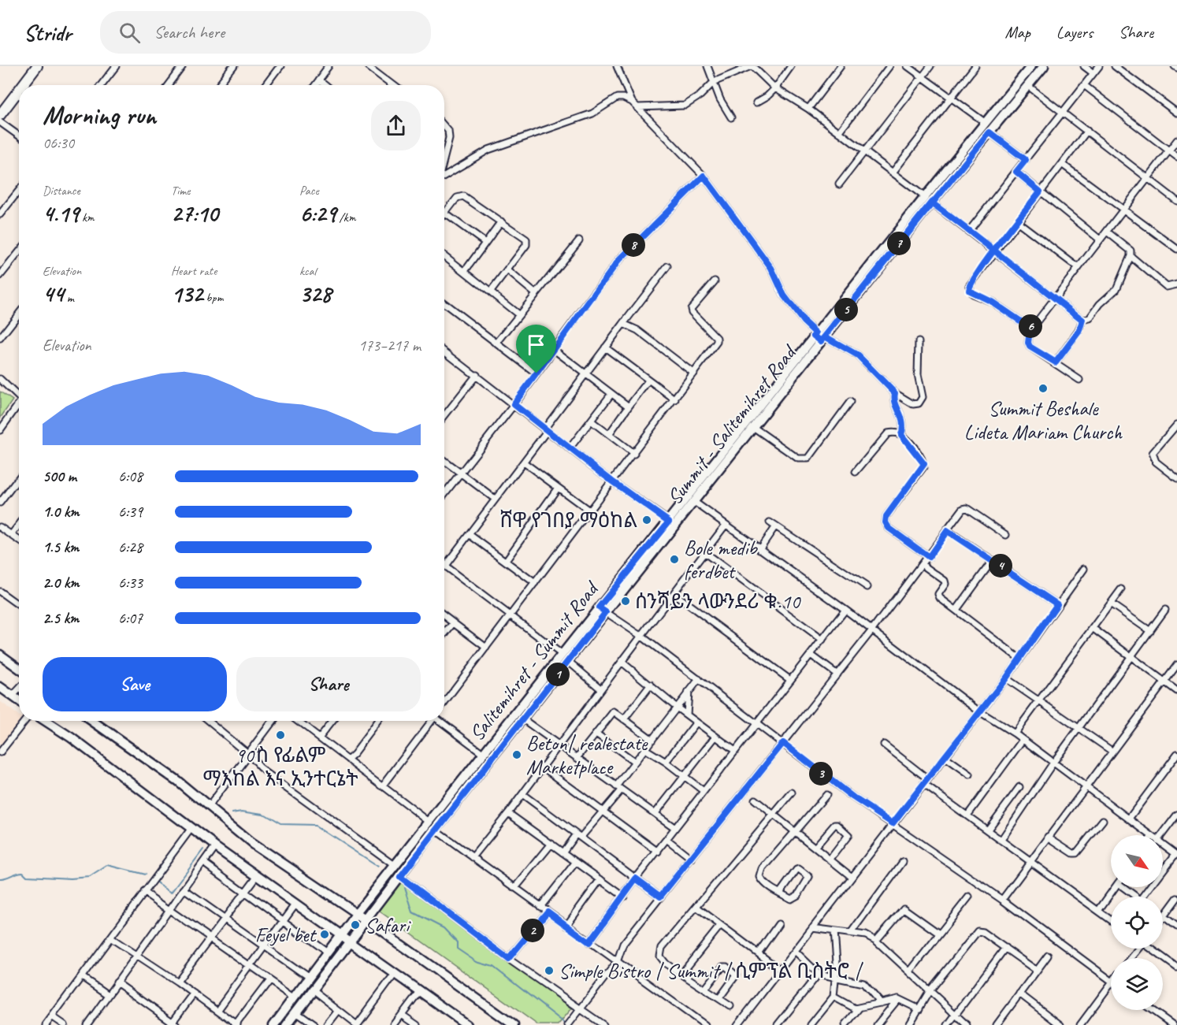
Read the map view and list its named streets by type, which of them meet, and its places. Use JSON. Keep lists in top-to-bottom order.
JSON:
{
  "streets": {
    "main road": ["Summit - Salitemihret Road", "Salitemihret - Summit Road"]
  },
  "crossings": [
    ["Summit - Salitemihret Road", "Salitemihret - Summit Road"]
  ],
  "places": [
    "Summit Beshale Lideta Mariam Church",
    "ሸዋ የገበያ ማዕከል",
    "Bole medib ferdbet",
    "ሰንሻይን ላውንደሪ ቁ.10",
    "90'ስ የፊልም ማእከል እና ኢንተርኔት",
    "Beton| realestate Marketplace",
    "Safari",
    "Feyel bet",
    "Simple Bistro | Summit | ሲምፕል ቢስትሮ |"
  ],
  "north": "bottom right",
  "page": {
    "header": "Stridr",
    "search": "Search here",
    "nav": ["Map", "Layers", "Share"],
    "heading": ["Morning run", "06:30"],
    "stats": [
      ["Distance", "4.19 km"],
      ["Time", "27:10"],
      ["Pace", "6:29 /km"],
      ["Elevation", "44 m"],
      ["Heart rate", "132 bpm"],
      ["kcal", "328"]
    ],
    "pins": [
      "7",
      "8",
      "5",
      "6",
      "4",
      "1",
      "3",
      "2"
    ],
    "chart": ["Elevation", "173–217 m"],
    "list": [
      {
        "name": "500 m",
        "note": "6:08"
      },
      {
        "name": "1.0 km",
        "note": "6:39"
      },
      {
        "name": "1.5 km",
        "note": "6:28"
      },
      {
        "name": "2.0 km",
        "note": "6:33"
      },
      {
        "name": "2.5 km",
        "note": "6:07"
      }
    ],
    "buttons": ["Save", "Share"]
  }
}
